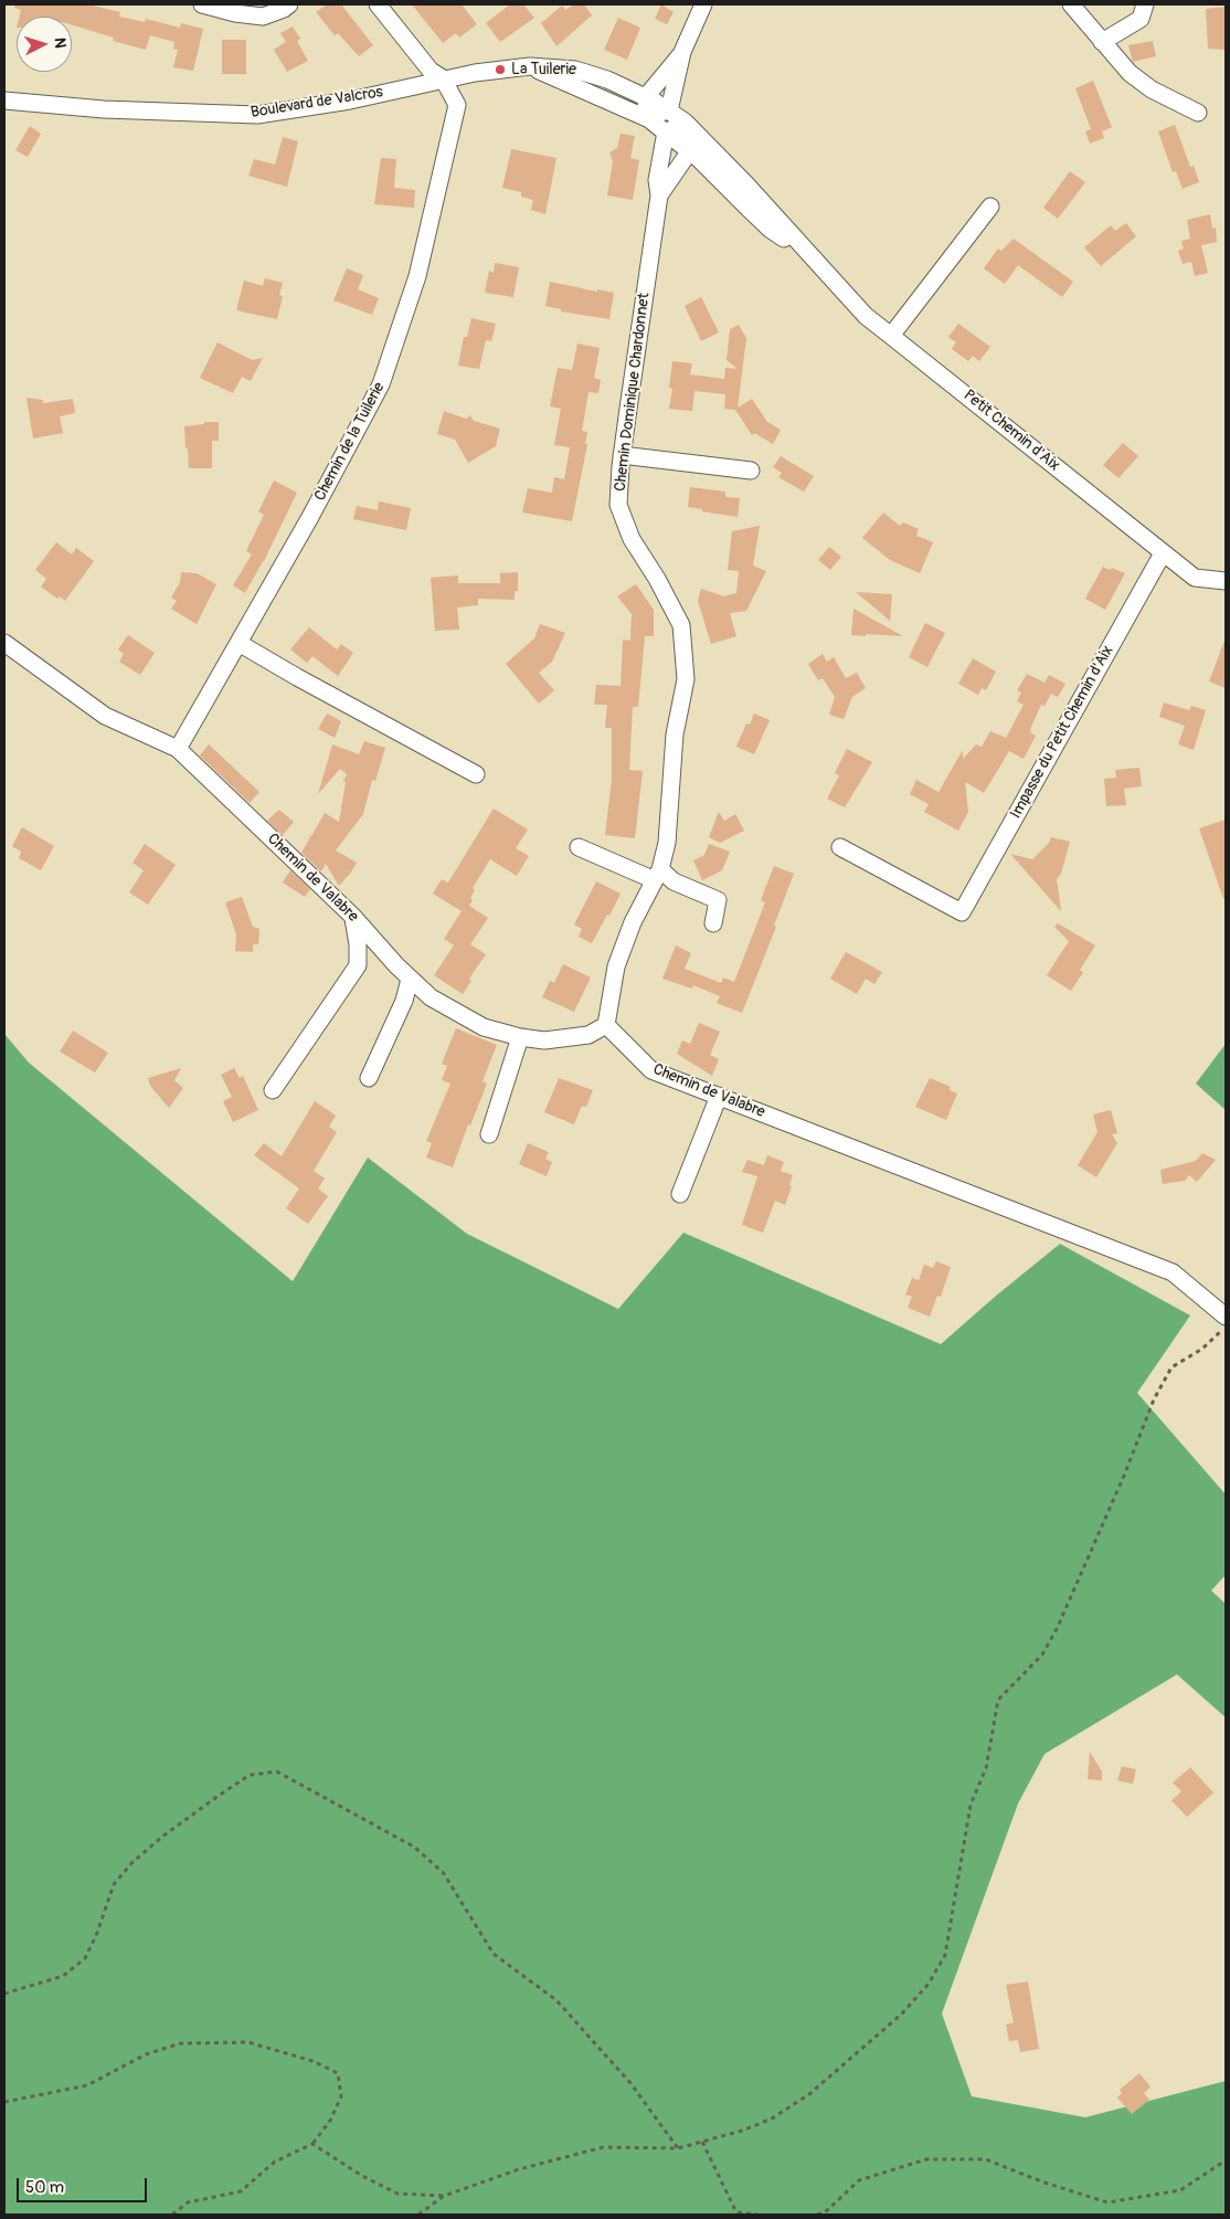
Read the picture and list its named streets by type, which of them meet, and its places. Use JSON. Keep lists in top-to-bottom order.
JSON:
{
  "streets": {
    "street": [
      "Boulevard de Valcros",
      "Chemin Dominique Chardonnet",
      "Petit Chemin d'Aix",
      "Chemin de la Tuilerie",
      "Impasse du Petit Chemin d'Aix",
      "Chemin de Valabre"
    ]
  },
  "crossings": [
    ["Boulevard de Valcros", "Chemin Dominique Chardonnet"],
    ["Boulevard de Valcros", "Chemin de la Tuilerie"],
    ["Chemin Dominique Chardonnet", "Petit Chemin d'Aix"],
    ["Chemin Dominique Chardonnet", "Chemin de Valabre"],
    ["Petit Chemin d'Aix", "Impasse du Petit Chemin d'Aix"],
    ["Chemin de la Tuilerie", "Chemin de Valabre"]
  ],
  "places": ["La Tuilerie"],
  "scale_bar": "50 m",
  "north": "right"
}
